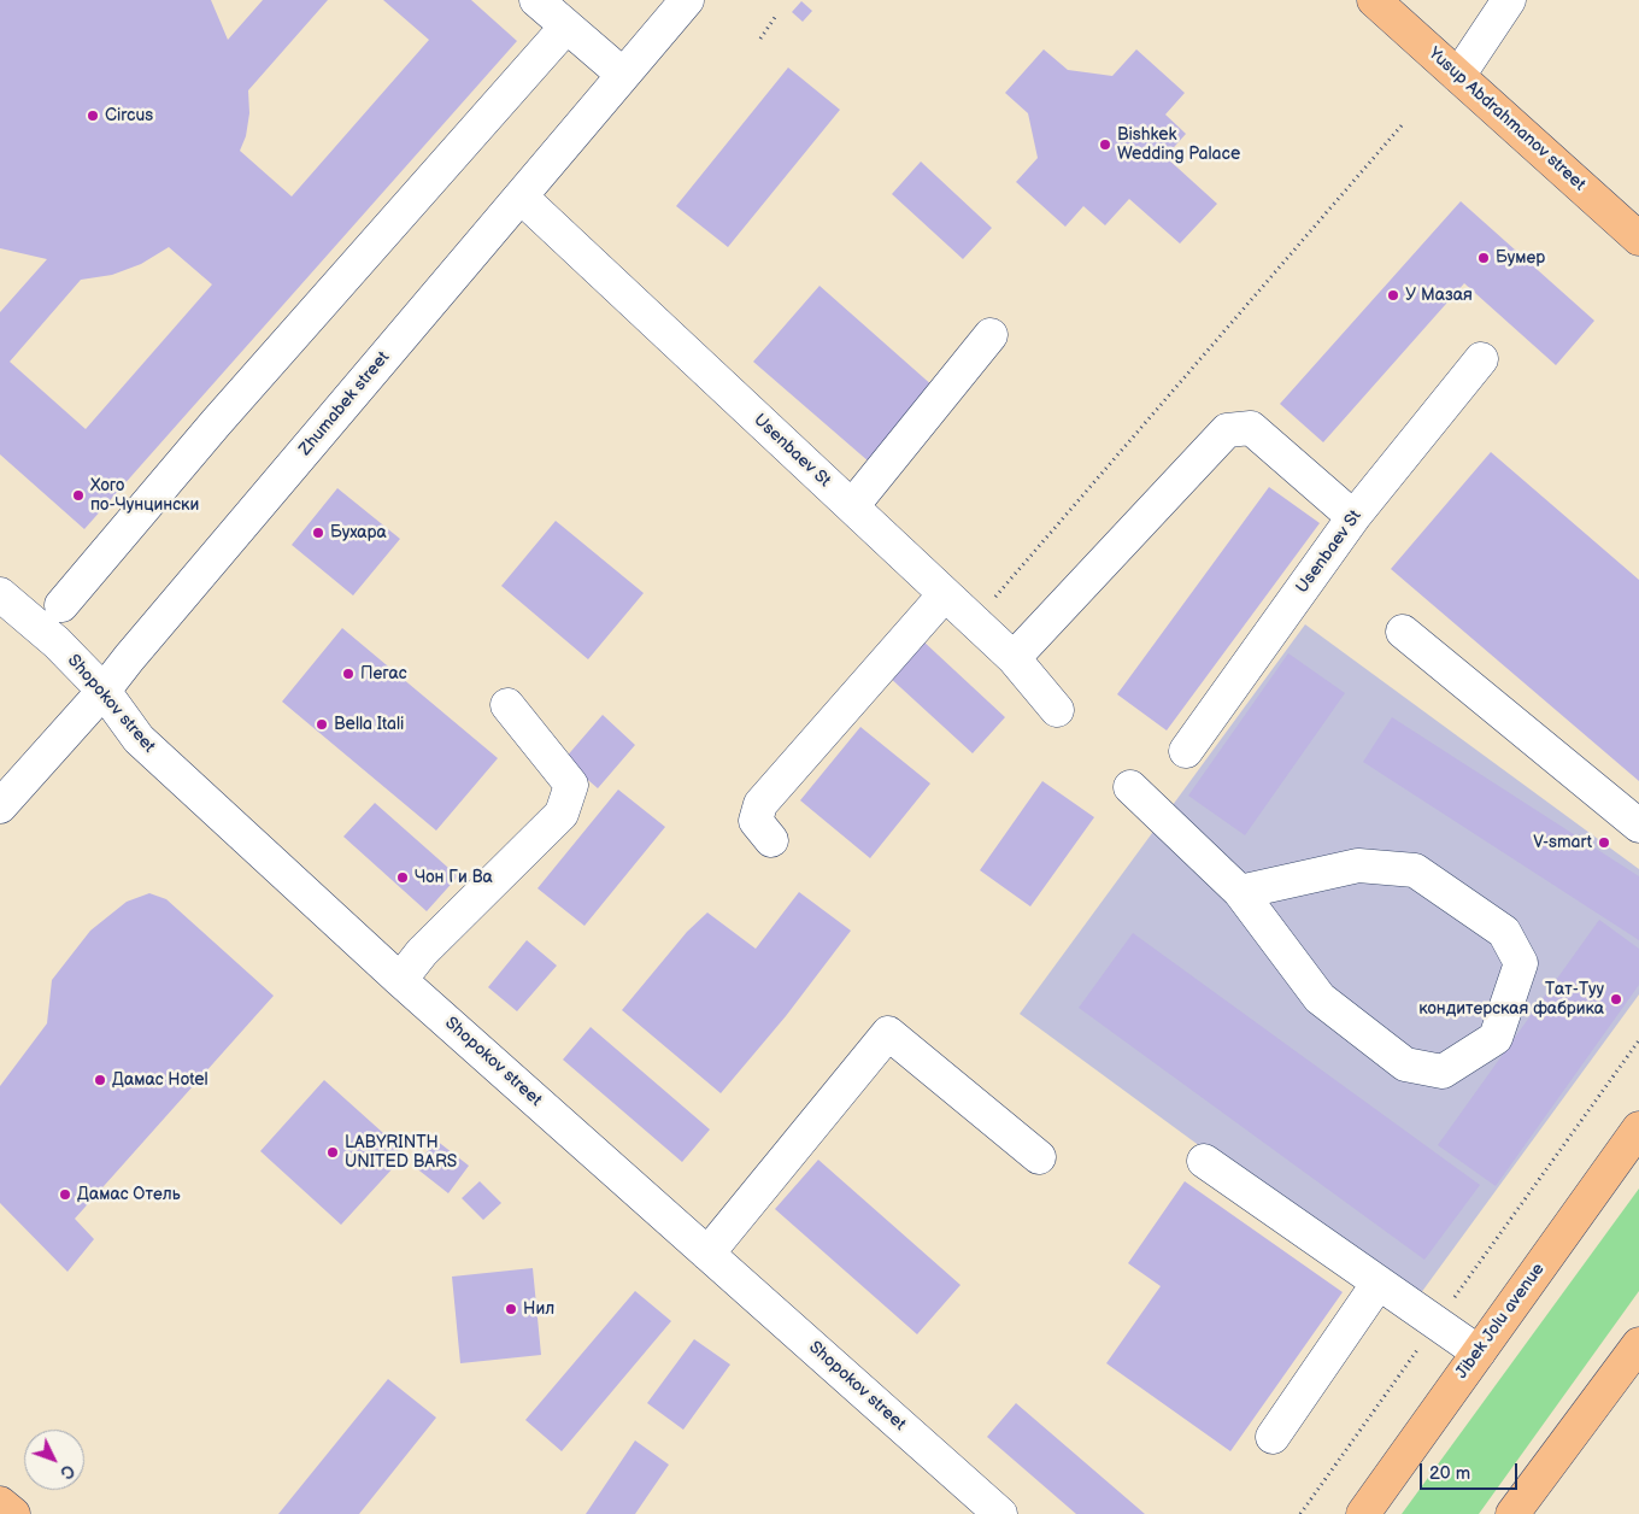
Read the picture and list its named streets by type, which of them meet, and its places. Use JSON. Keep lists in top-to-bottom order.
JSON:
{
  "streets": {
    "main road": ["Yusup Abdrahmanov street", "Jibek Jolu avenue"],
    "street": ["Zhumabek street", "Usenbaev St", "Shopokov street"]
  },
  "crossings": [
    ["Zhumabek street", "Usenbaev St"],
    ["Zhumabek street", "Shopokov street"]
  ],
  "places": [
    "Circus",
    "Bishkek Wedding Palace",
    "Бумер",
    "У Мазая",
    "Хого по-Чунцински",
    "Бухара",
    "Пегас",
    "Bella Itali",
    "V-smart",
    "Чон Ги Ва",
    "Тат-Туу кондитерская фабрика",
    "Дамас Hotel",
    "LABYRINTH UNITED BARS",
    "Дамас Отель",
    "Нил"
  ],
  "scale_bar": "20 m",
  "north": "bottom right"
}
